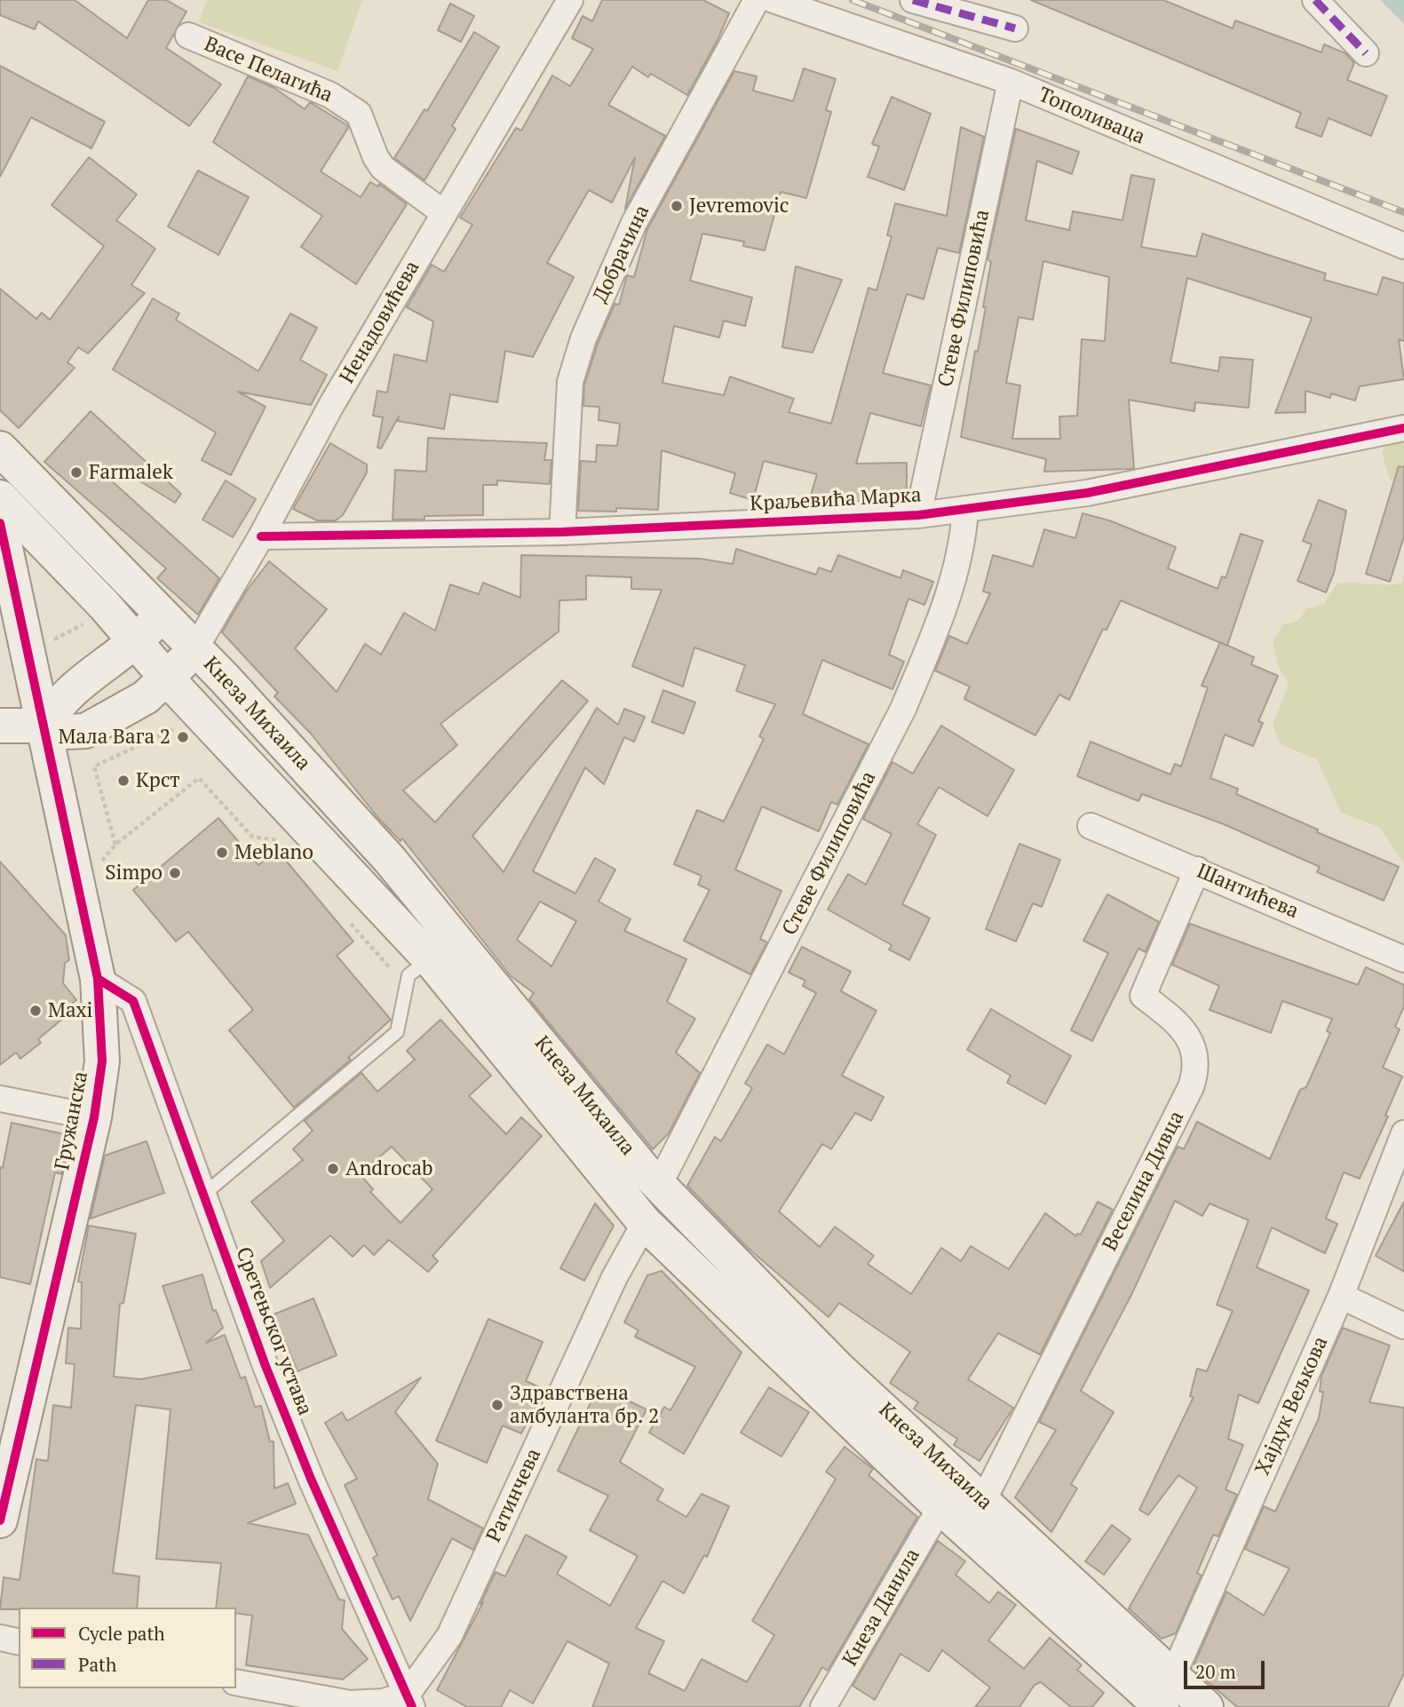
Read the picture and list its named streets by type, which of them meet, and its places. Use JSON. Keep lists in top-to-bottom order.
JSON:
{
  "streets": {
    "main road": ["Кнеза Михаила", "Гружанска"],
    "street": [
      "Васе Пелагића",
      "Тополиваца",
      "Добрачина",
      "Стеве Филиповића",
      "Ненадовићева",
      "Краљевића Марка",
      "Шантићева",
      "Веселина Дивца",
      "Сретењског устава",
      "Хајдук Вељкова",
      "Ратинчева",
      "Кнеза Данила"
    ]
  },
  "crossings": [
    ["Васе Пелагића", "Ненадовићева"],
    ["Тополиваца", "Стеве Филиповића"],
    ["Добрачина", "Краљевића Марка"],
    ["Стеве Филиповића", "Краљевића Марка"],
    ["Стеве Филиповића", "Кнеза Михаила"],
    ["Ненадовићева", "Краљевића Марка"],
    ["Ненадовићева", "Кнеза Михаила"],
    ["Кнеза Михаила", "Веселина Дивца"],
    ["Кнеза Михаила", "Хајдук Вељкова"],
    ["Кнеза Михаила", "Ратинчева"],
    ["Кнеза Михаила", "Кнеза Данила"],
    ["Шантићева", "Веселина Дивца"],
    ["Гружанска", "Сретењског устава"],
    ["Сретењског устава", "Ратинчева"]
  ],
  "places": [
    "Jevremovic",
    "Farmalek",
    "Мала Вага 2",
    "Крст",
    "Meblano",
    "Simpo",
    "Maxi",
    "Androcab",
    "Здравствена амбуланта бр. 2"
  ],
  "legend": ["Cycle path", "Path"],
  "scale_bar": "20 m"
}
